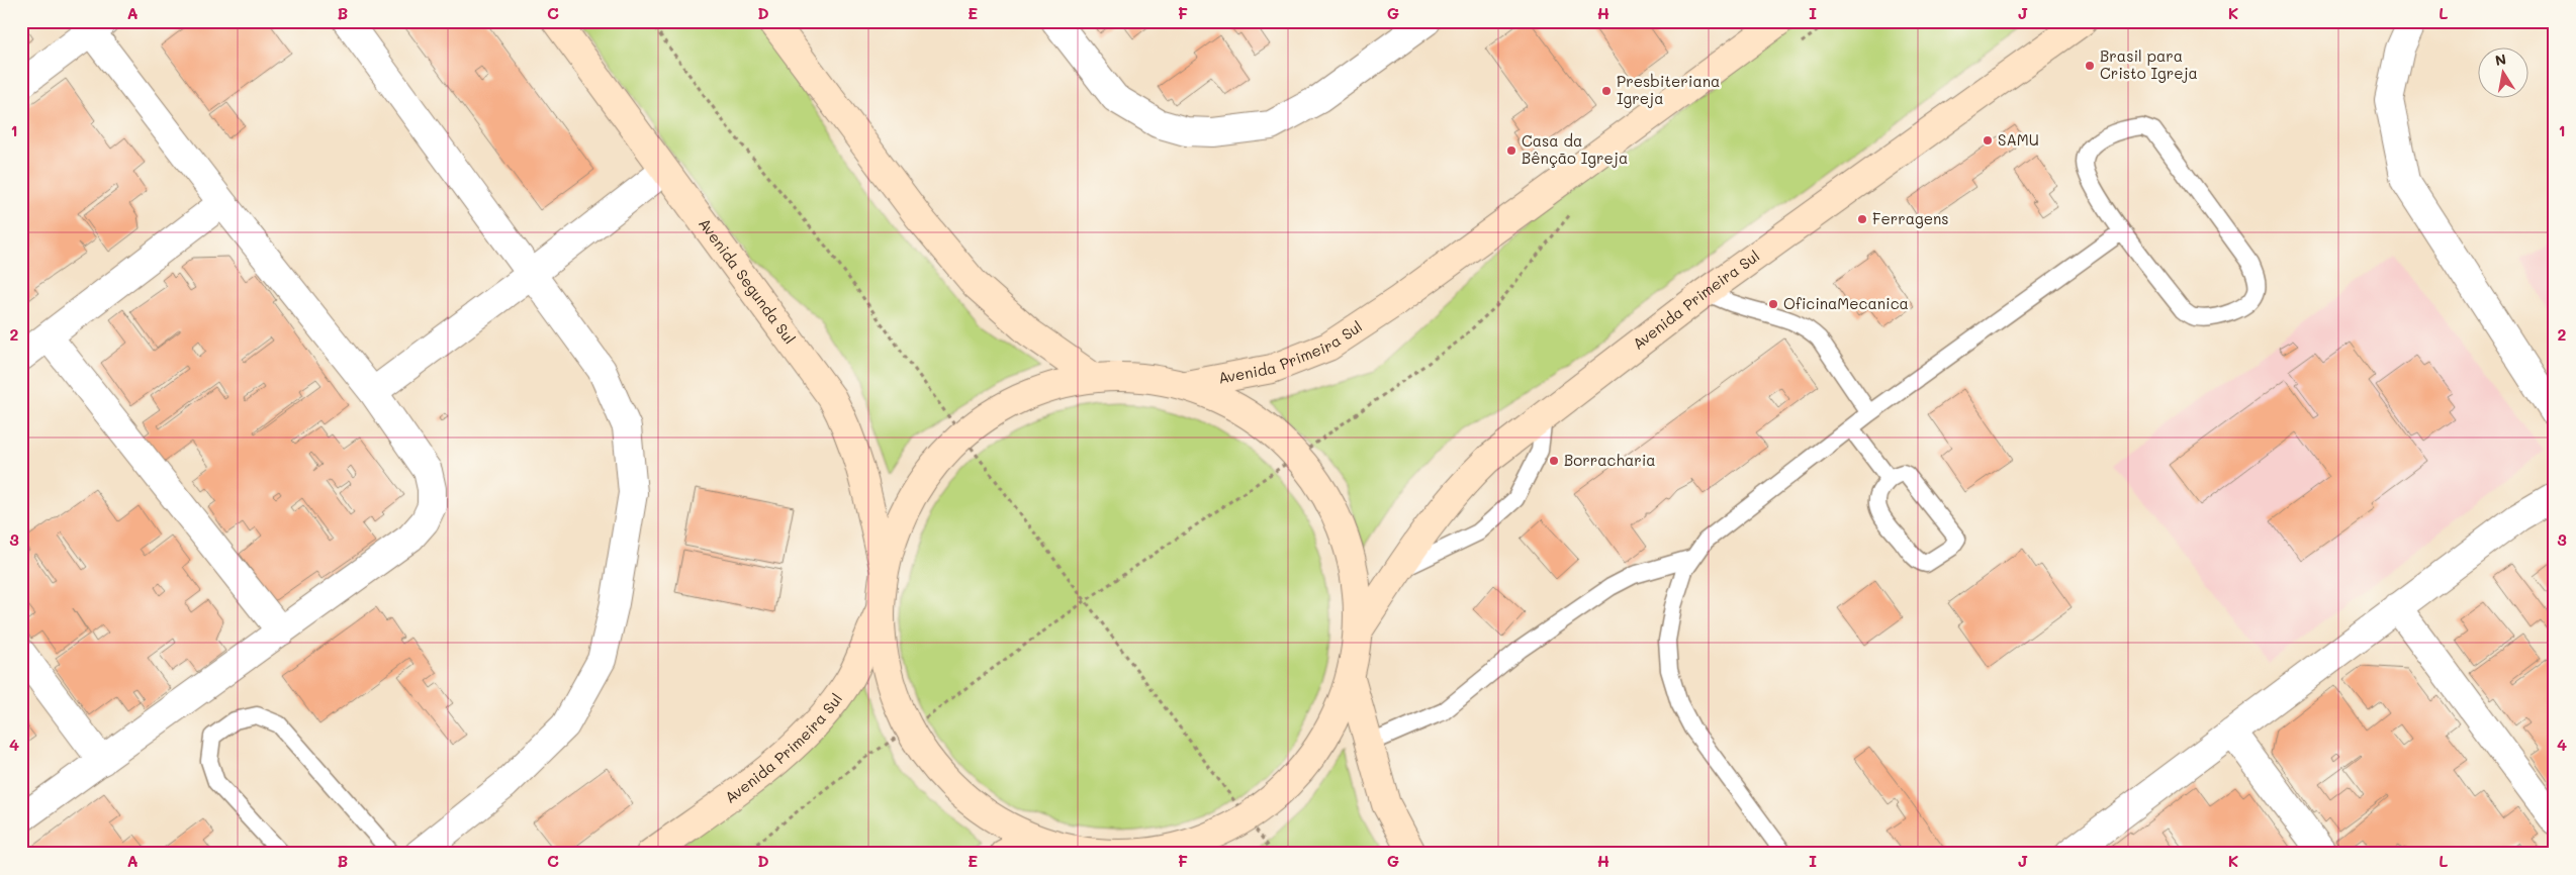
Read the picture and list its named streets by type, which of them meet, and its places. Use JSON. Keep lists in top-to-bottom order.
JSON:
{
  "streets": {
    "main road": ["Avenida Segunda Sul", "Avenida Primeira Sul"]
  },
  "places": [
    "Brasil para Cristo Igreja",
    "Presbiteriana Igreja",
    "SAMU",
    "Casa da Bênção Igreja",
    "Ferragens",
    "OficinaMecanica",
    "Borracharia"
  ],
  "north": "top",
  "grid": {
    "columns": [
      "A",
      "B",
      "C",
      "D",
      "E",
      "F",
      "G",
      "H",
      "I",
      "J",
      "K",
      "L"
    ],
    "rows": [
      "1",
      "2",
      "3",
      "4"
    ]
  }
}
